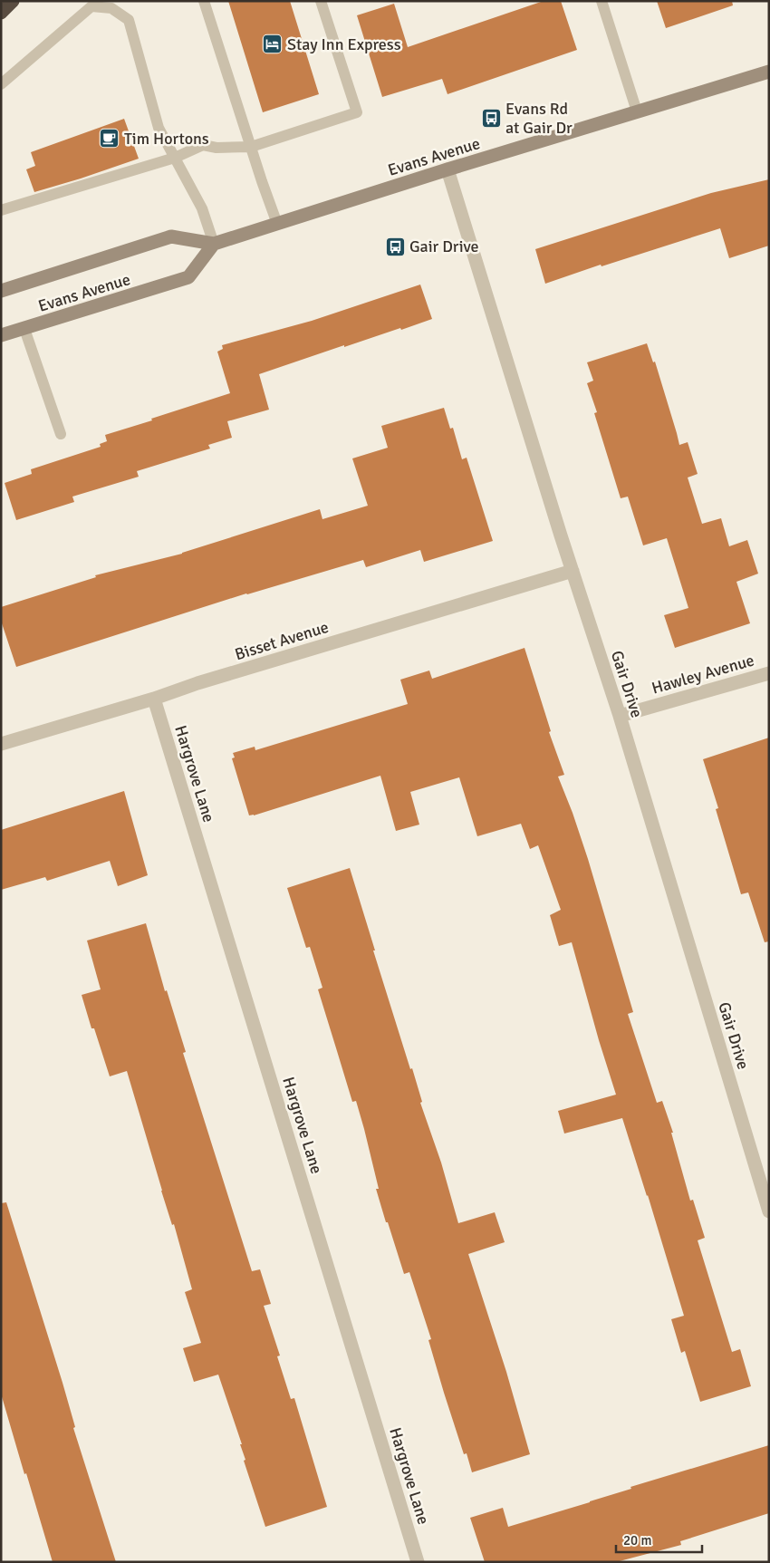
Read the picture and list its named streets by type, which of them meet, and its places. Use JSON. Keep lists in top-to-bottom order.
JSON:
{
  "streets": {
    "main road": ["Evans Avenue"],
    "street": [
      "Bisset Avenue",
      "Hawley Avenue",
      "Gair Drive",
      "Hargrove Lane"
    ]
  },
  "crossings": [
    ["Evans Avenue", "Gair Drive"],
    ["Bisset Avenue", "Gair Drive"],
    ["Bisset Avenue", "Hargrove Lane"],
    ["Hawley Avenue", "Gair Drive"]
  ],
  "places": {
    "hotel": ["Stay Inn Express"],
    "bus stop": ["Evans Rd at Gair Dr", "Gair Drive"],
    "cafe": ["Tim Hortons"]
  },
  "scale_bar": "20 m"
}
